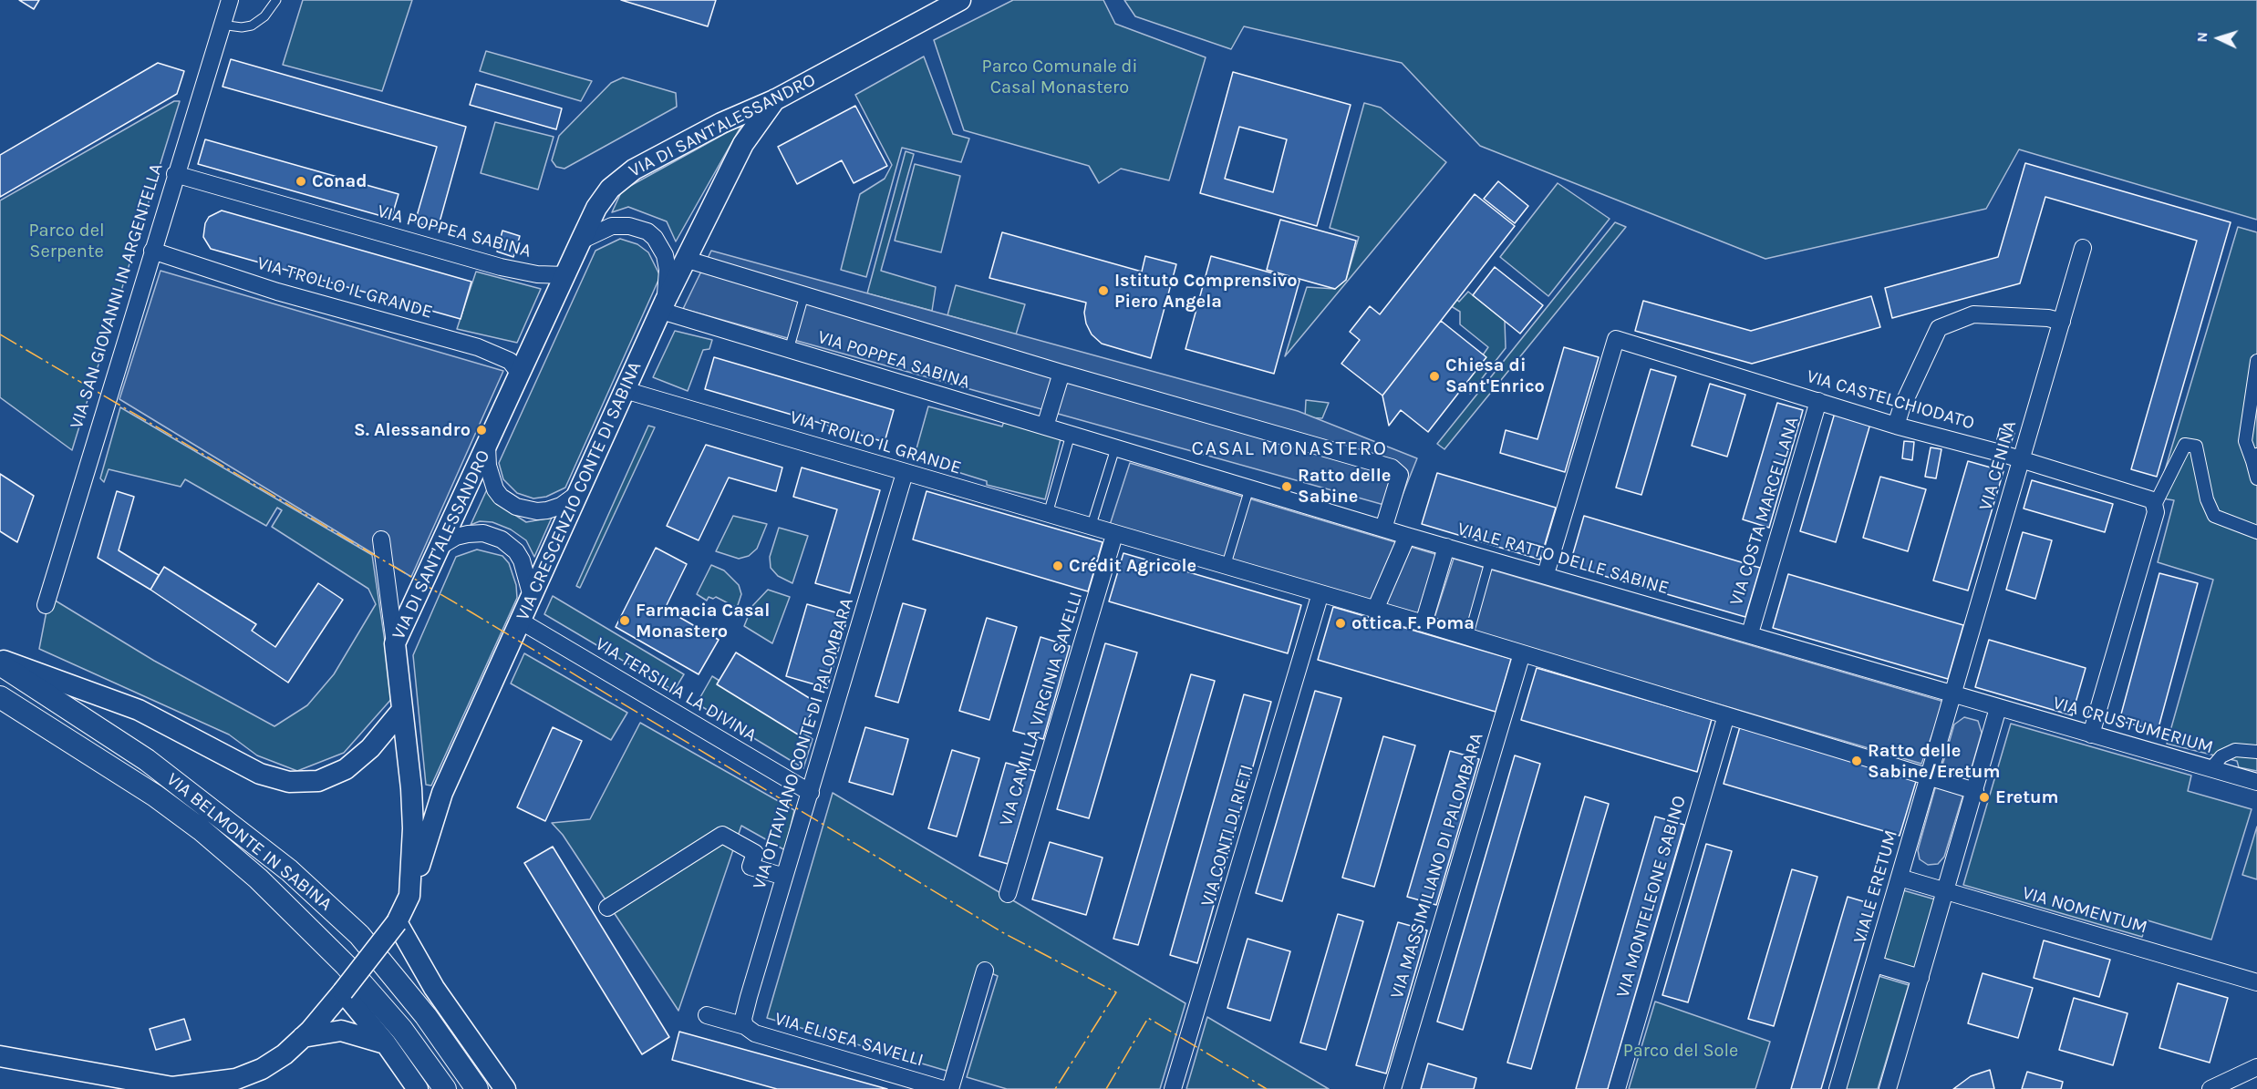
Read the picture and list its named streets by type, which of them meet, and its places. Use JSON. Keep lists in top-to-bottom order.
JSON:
{
  "streets": {
    "main road": ["VIA BELMONTE IN SABINA"],
    "street": [
      "VIA DI SANT'ALESSANDRO",
      "VIA POPPEA SABINA",
      "VIA TROLLO IL GRANDE",
      "VIA SAN GIOVANNI IN ARGENTELLA",
      "VIA CASTELCHIODATO",
      "VIA TROILO IL GRANDE",
      "VIA CENINA",
      "VIA CRESCENZIO CONTE DI SABINA",
      "VIA COSTA MARCELLANA",
      "VIALE RATTO DELLE SABINE",
      "VIA TERSILIA LA DIVINA",
      "VIA CAMILLA VIRGINIA SAVELLI",
      "VIA CRUSTUMERIUM",
      "VIA OTTAVIANO CONTE DI PALOMBARA",
      "VIA CONTI DI RIETI",
      "VIA MASSIMILIANO DI PALOMBARA",
      "VIALE ERETUM",
      "VIA MONTELEONE SABINO",
      "VIA NOMENTUM",
      "VIA ELISEA SAVELLI"
    ]
  },
  "crossings": [
    ["VIA DI SANT'ALESSANDRO", "VIA POPPEA SABINA"],
    ["VIA DI SANT'ALESSANDRO", "VIA TROLLO IL GRANDE"],
    ["VIA DI SANT'ALESSANDRO", "VIA CRESCENZIO CONTE DI SABINA"],
    ["VIA POPPEA SABINA", "VIA SAN GIOVANNI IN ARGENTELLA"],
    ["VIA POPPEA SABINA", "VIA CRESCENZIO CONTE DI SABINA"],
    ["VIA POPPEA SABINA", "VIALE RATTO DELLE SABINE"],
    ["VIA TROLLO IL GRANDE", "VIA SAN GIOVANNI IN ARGENTELLA"],
    ["VIA CASTELCHIODATO", "VIA CENINA"],
    ["VIA CASTELCHIODATO", "VIA COSTA MARCELLANA"],
    ["VIA CASTELCHIODATO", "VIALE RATTO DELLE SABINE"],
    ["VIA TROILO IL GRANDE", "VIA CRESCENZIO CONTE DI SABINA"],
    ["VIA TROILO IL GRANDE", "VIA CAMILLA VIRGINIA SAVELLI"],
    ["VIA TROILO IL GRANDE", "VIA OTTAVIANO CONTE DI PALOMBARA"],
    ["VIA CENINA", "VIALE RATTO DELLE SABINE"],
    ["VIA CENINA", "VIALE ERETUM"],
    ["VIA CRESCENZIO CONTE DI SABINA", "VIA TERSILIA LA DIVINA"],
    ["VIA COSTA MARCELLANA", "VIALE RATTO DELLE SABINE"],
    ["VIALE RATTO DELLE SABINE", "VIA CRUSTUMERIUM"],
    ["VIALE RATTO DELLE SABINE", "VIALE ERETUM"],
    ["VIA TERSILIA LA DIVINA", "VIA OTTAVIANO CONTE DI PALOMBARA"],
    ["VIA OTTAVIANO CONTE DI PALOMBARA", "VIA ELISEA SAVELLI"],
    ["VIALE ERETUM", "VIA NOMENTUM"]
  ],
  "districts": ["CASAL MONASTERO"],
  "parks": ["Parco Comunale di Casal Monastero", "Parco del Serpente", "Parco del Sole"],
  "places": [
    "Conad",
    "Istituto Comprensivo Piero Angela",
    "Chiesa di Sant'Enrico",
    "S. Alessandro",
    "Ratto delle Sabine",
    "Crédit Agricole",
    "Farmacia Casal Monastero",
    "ottica F. Poma",
    "Ratto delle Sabine/Eretum",
    "Eretum"
  ],
  "north": "left"
}
